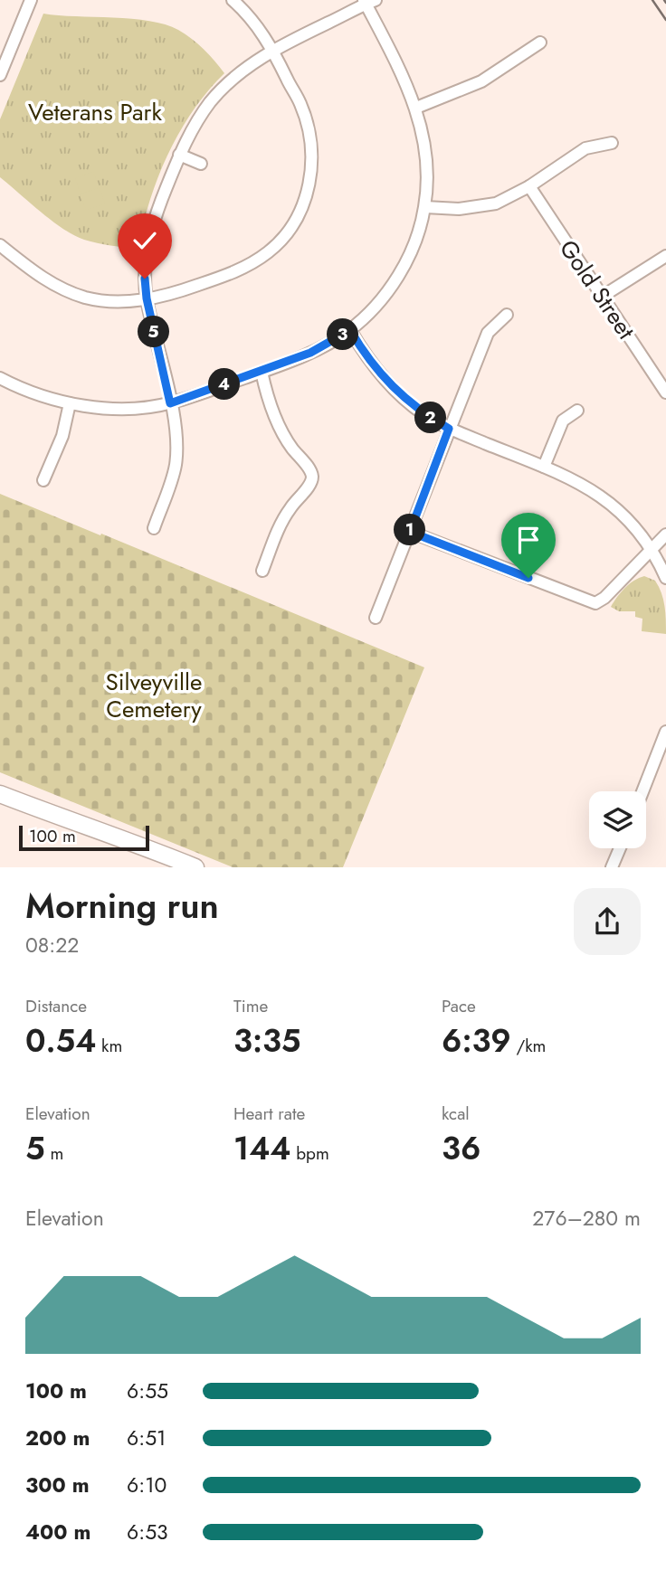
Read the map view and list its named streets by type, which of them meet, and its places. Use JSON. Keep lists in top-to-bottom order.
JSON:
{
  "streets": {
    "street": ["Gold Street"]
  },
  "parks": ["Veterans Park", "Silveyville Cemetery"],
  "scale_bar": "100 m",
  "page": {
    "pins": [
      "5",
      "3",
      "4",
      "2",
      "1"
    ],
    "scale": "100 m",
    "heading": ["Morning run", "08:22"],
    "stats": [
      ["Distance", "0.54 km"],
      ["Time", "3:35"],
      ["Pace", "6:39 /km"],
      ["Elevation", "5 m"],
      ["Heart rate", "144 bpm"],
      ["kcal", "36"]
    ],
    "chart": ["Elevation", "276–280 m"],
    "list": [
      {
        "name": "100 m",
        "note": "6:55"
      },
      {
        "name": "200 m",
        "note": "6:51"
      },
      {
        "name": "300 m",
        "note": "6:10"
      },
      {
        "name": "400 m",
        "note": "6:53"
      }
    ]
  }
}
